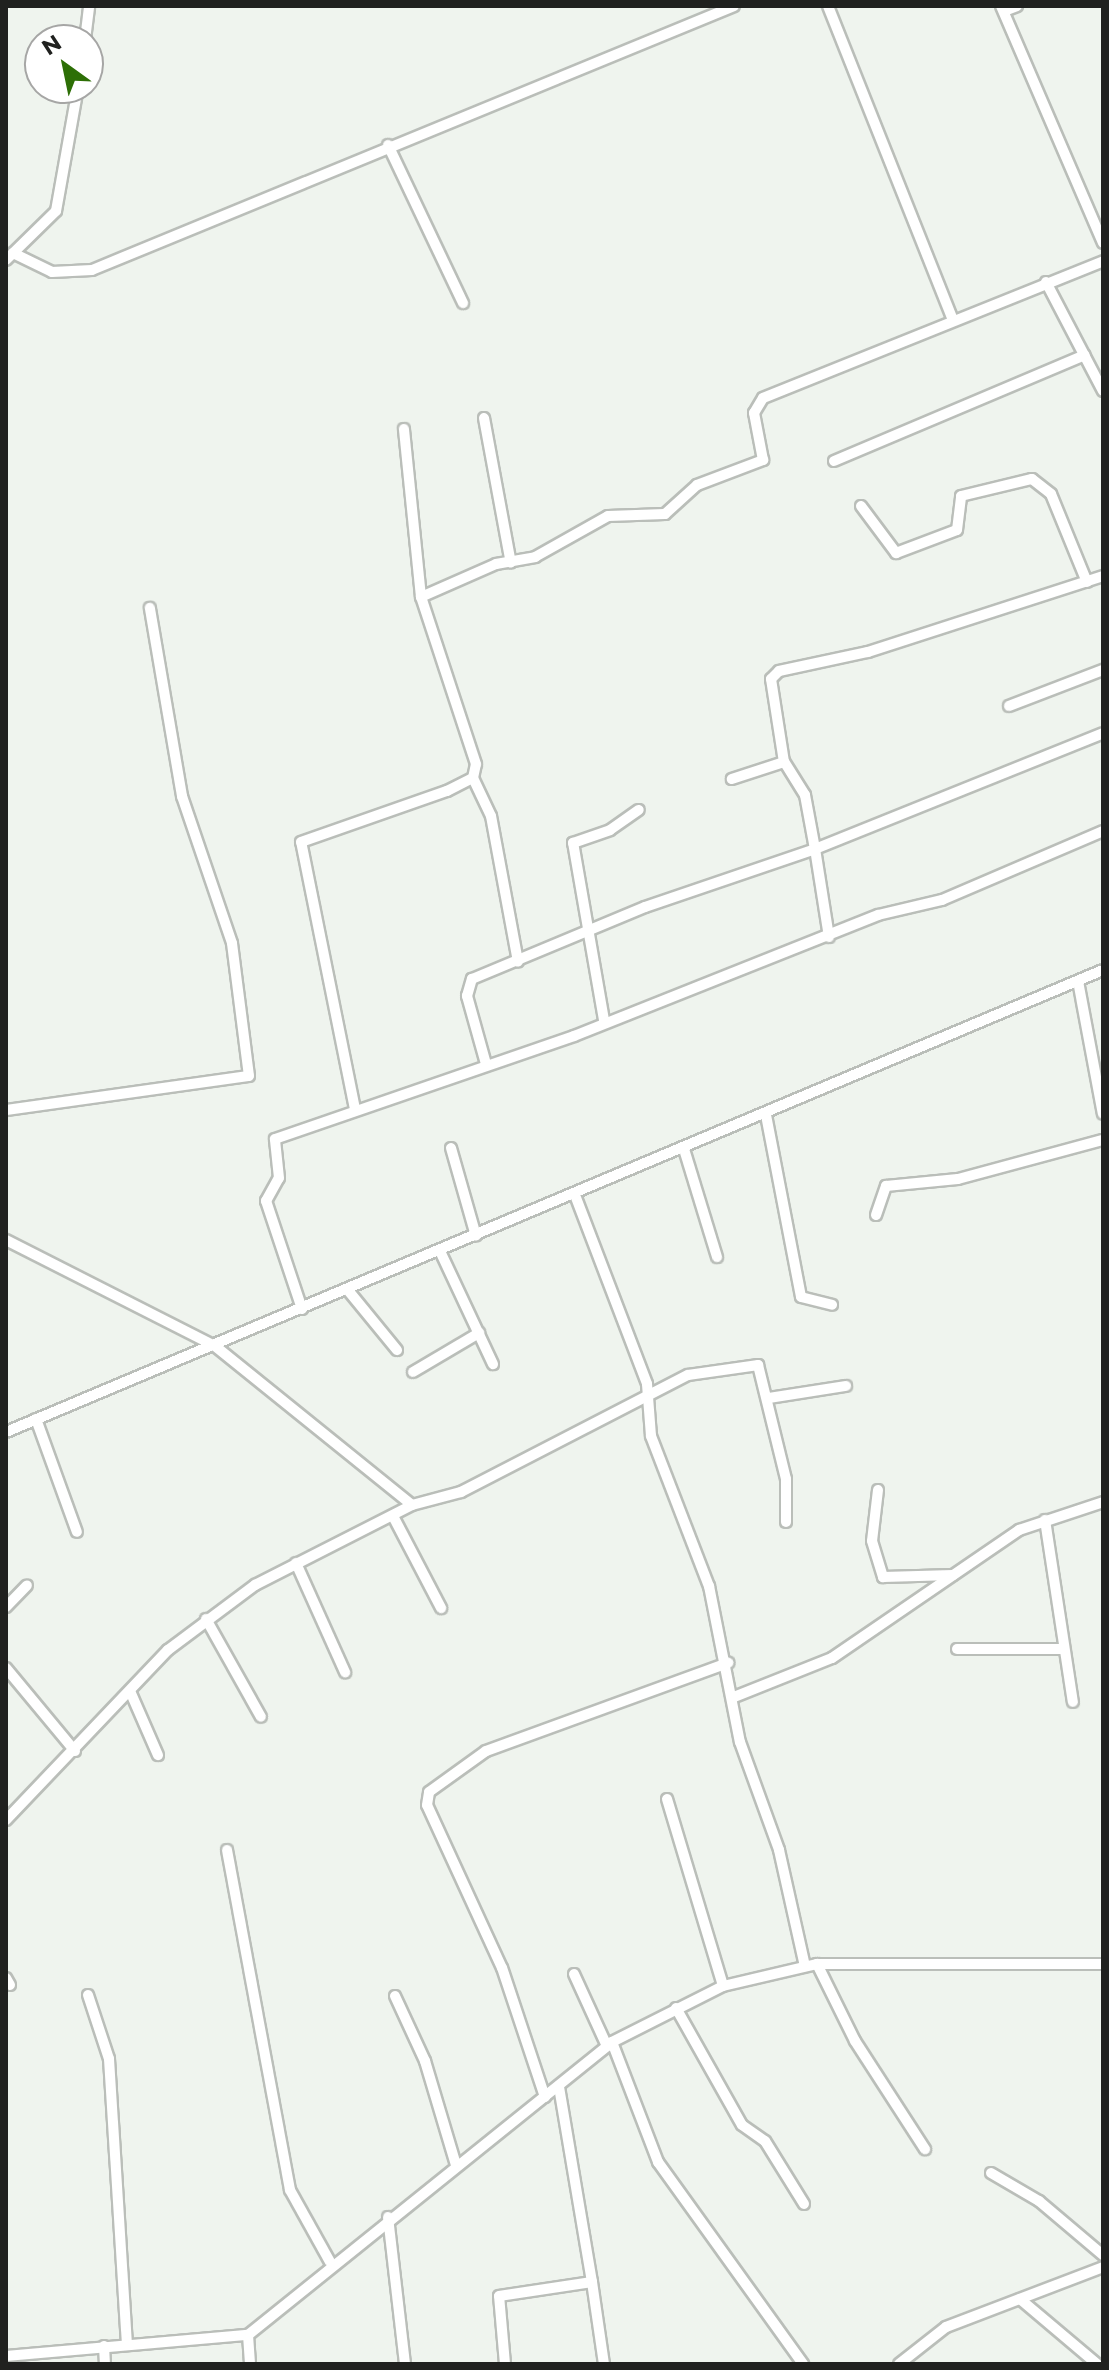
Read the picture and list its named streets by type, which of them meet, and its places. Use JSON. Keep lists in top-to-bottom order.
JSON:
{
  "north": "top left"
}
